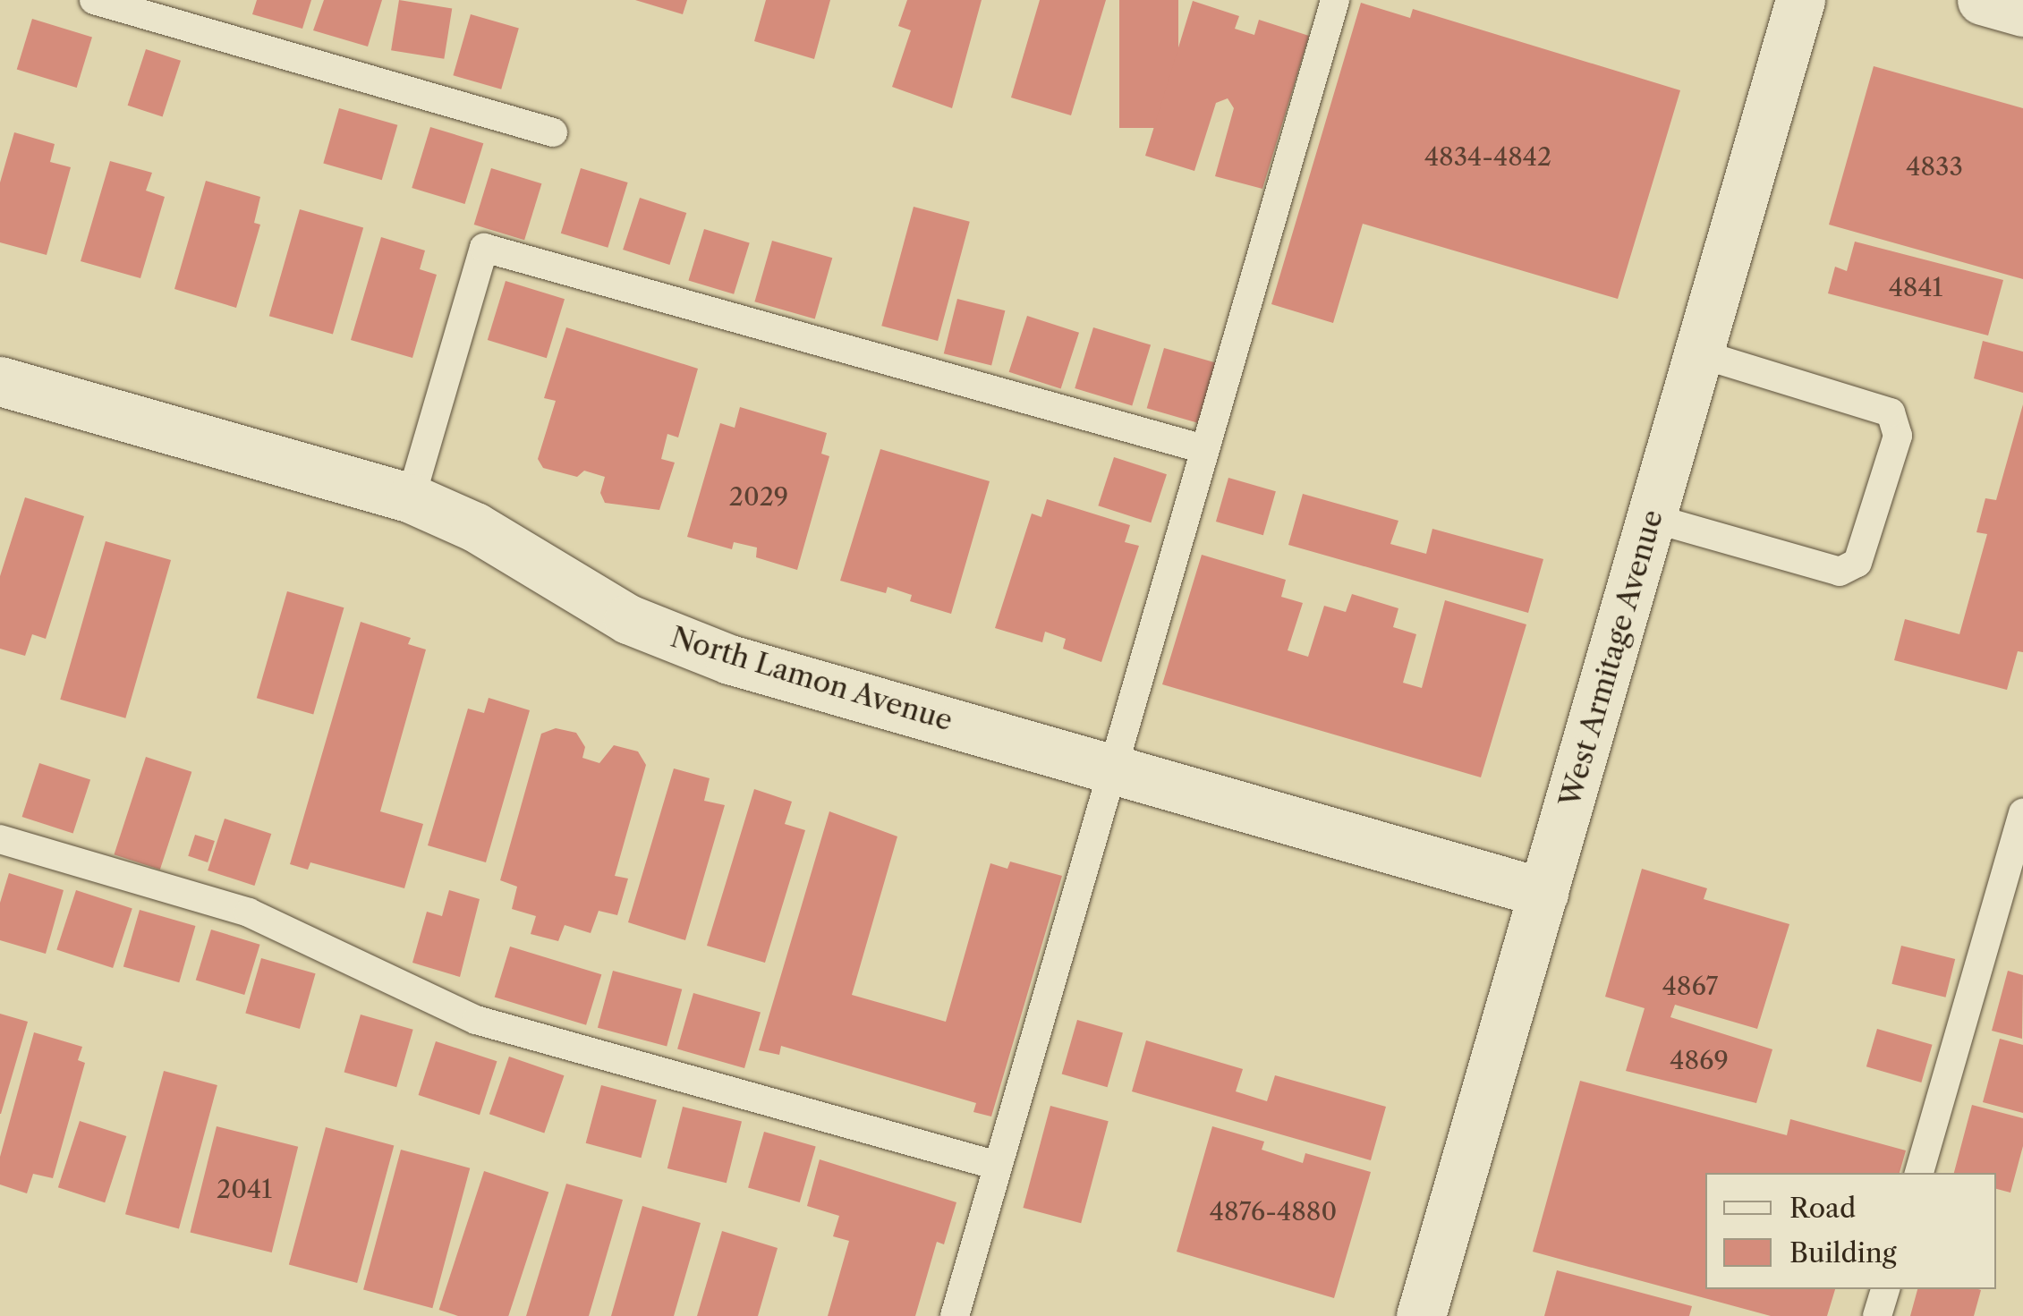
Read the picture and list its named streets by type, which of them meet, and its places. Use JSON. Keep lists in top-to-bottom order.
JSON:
{
  "streets": {
    "street": ["West Armitage Avenue", "North Lamon Avenue"]
  },
  "crossings": [
    ["West Armitage Avenue", "North Lamon Avenue"]
  ],
  "house_numbers": [
    "4834-4842",
    "4833",
    "4841",
    "2029",
    "4867",
    "4869",
    "2041",
    "4876-4880"
  ],
  "legend": ["Road", "Building"]
}
